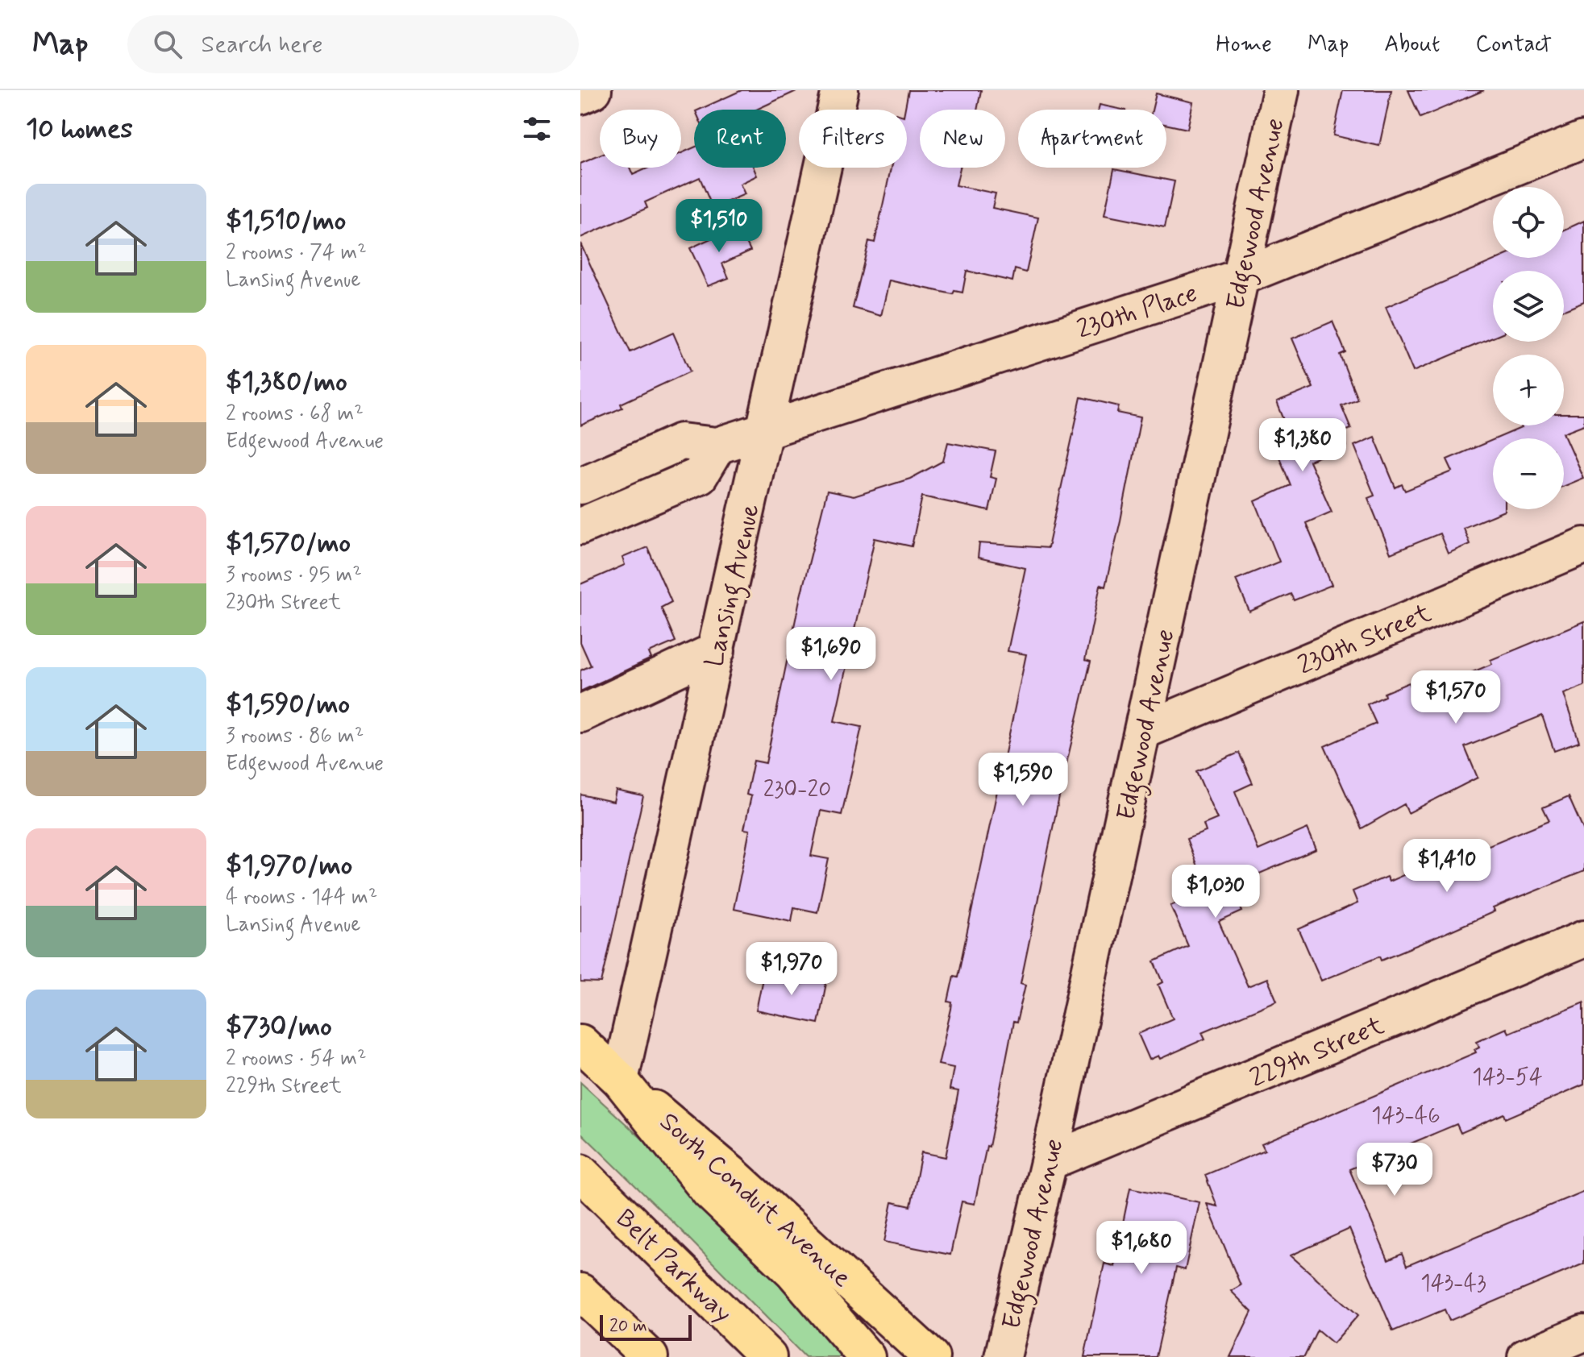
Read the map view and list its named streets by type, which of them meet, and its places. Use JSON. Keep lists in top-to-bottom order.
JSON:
{
  "streets": {
    "main road": ["South Conduit Avenue", "Belt Parkway"],
    "street": [
      "Edgewood Avenue",
      "230th Place",
      "Lansing Avenue",
      "230th Street",
      "229th Street"
    ]
  },
  "crossings": [
    ["Edgewood Avenue", "230th Place"],
    ["Edgewood Avenue", "230th Street"],
    ["Edgewood Avenue", "229th Street"],
    ["230th Place", "Lansing Avenue"],
    ["Lansing Avenue", "South Conduit Avenue"]
  ],
  "house_numbers": [
    "230-20",
    "143-54",
    "143-46",
    "143-43"
  ],
  "scale_bar": "20 m",
  "page": {
    "header": "Map",
    "search": "Search here",
    "nav": [
      "Home",
      "Map",
      "About",
      "Contact"
    ],
    "heading": "10 homes",
    "chip": [
      "Buy",
      "Rent",
      "Filters",
      "New",
      "Apartment"
    ],
    "list": [
      {
        "name": "$1,510/mo",
        "note": "2 rooms · 74 m² · Lansing Avenue"
      },
      {
        "name": "$1,380/mo",
        "note": "2 rooms · 68 m² · Edgewood Avenue"
      },
      {
        "name": "$1,570/mo",
        "note": "3 rooms · 95 m² · 230th Street"
      },
      {
        "name": "$1,590/mo",
        "note": "3 rooms · 86 m² · Edgewood Avenue"
      },
      {
        "name": "$1,970/mo",
        "note": "4 rooms · 144 m² · Lansing Avenue"
      },
      {
        "name": "$730/mo",
        "note": "2 rooms · 54 m² · 229th Street"
      }
    ],
    "map_buttons": ["+", "−"],
    "price": [
      "$1,510",
      "$1,380",
      "$1,690",
      "$1,570",
      "$1,590",
      "$1,410",
      "$1,030",
      "$1,970",
      "$730",
      "$1,680"
    ],
    "scale": "20 m"
  }
}
